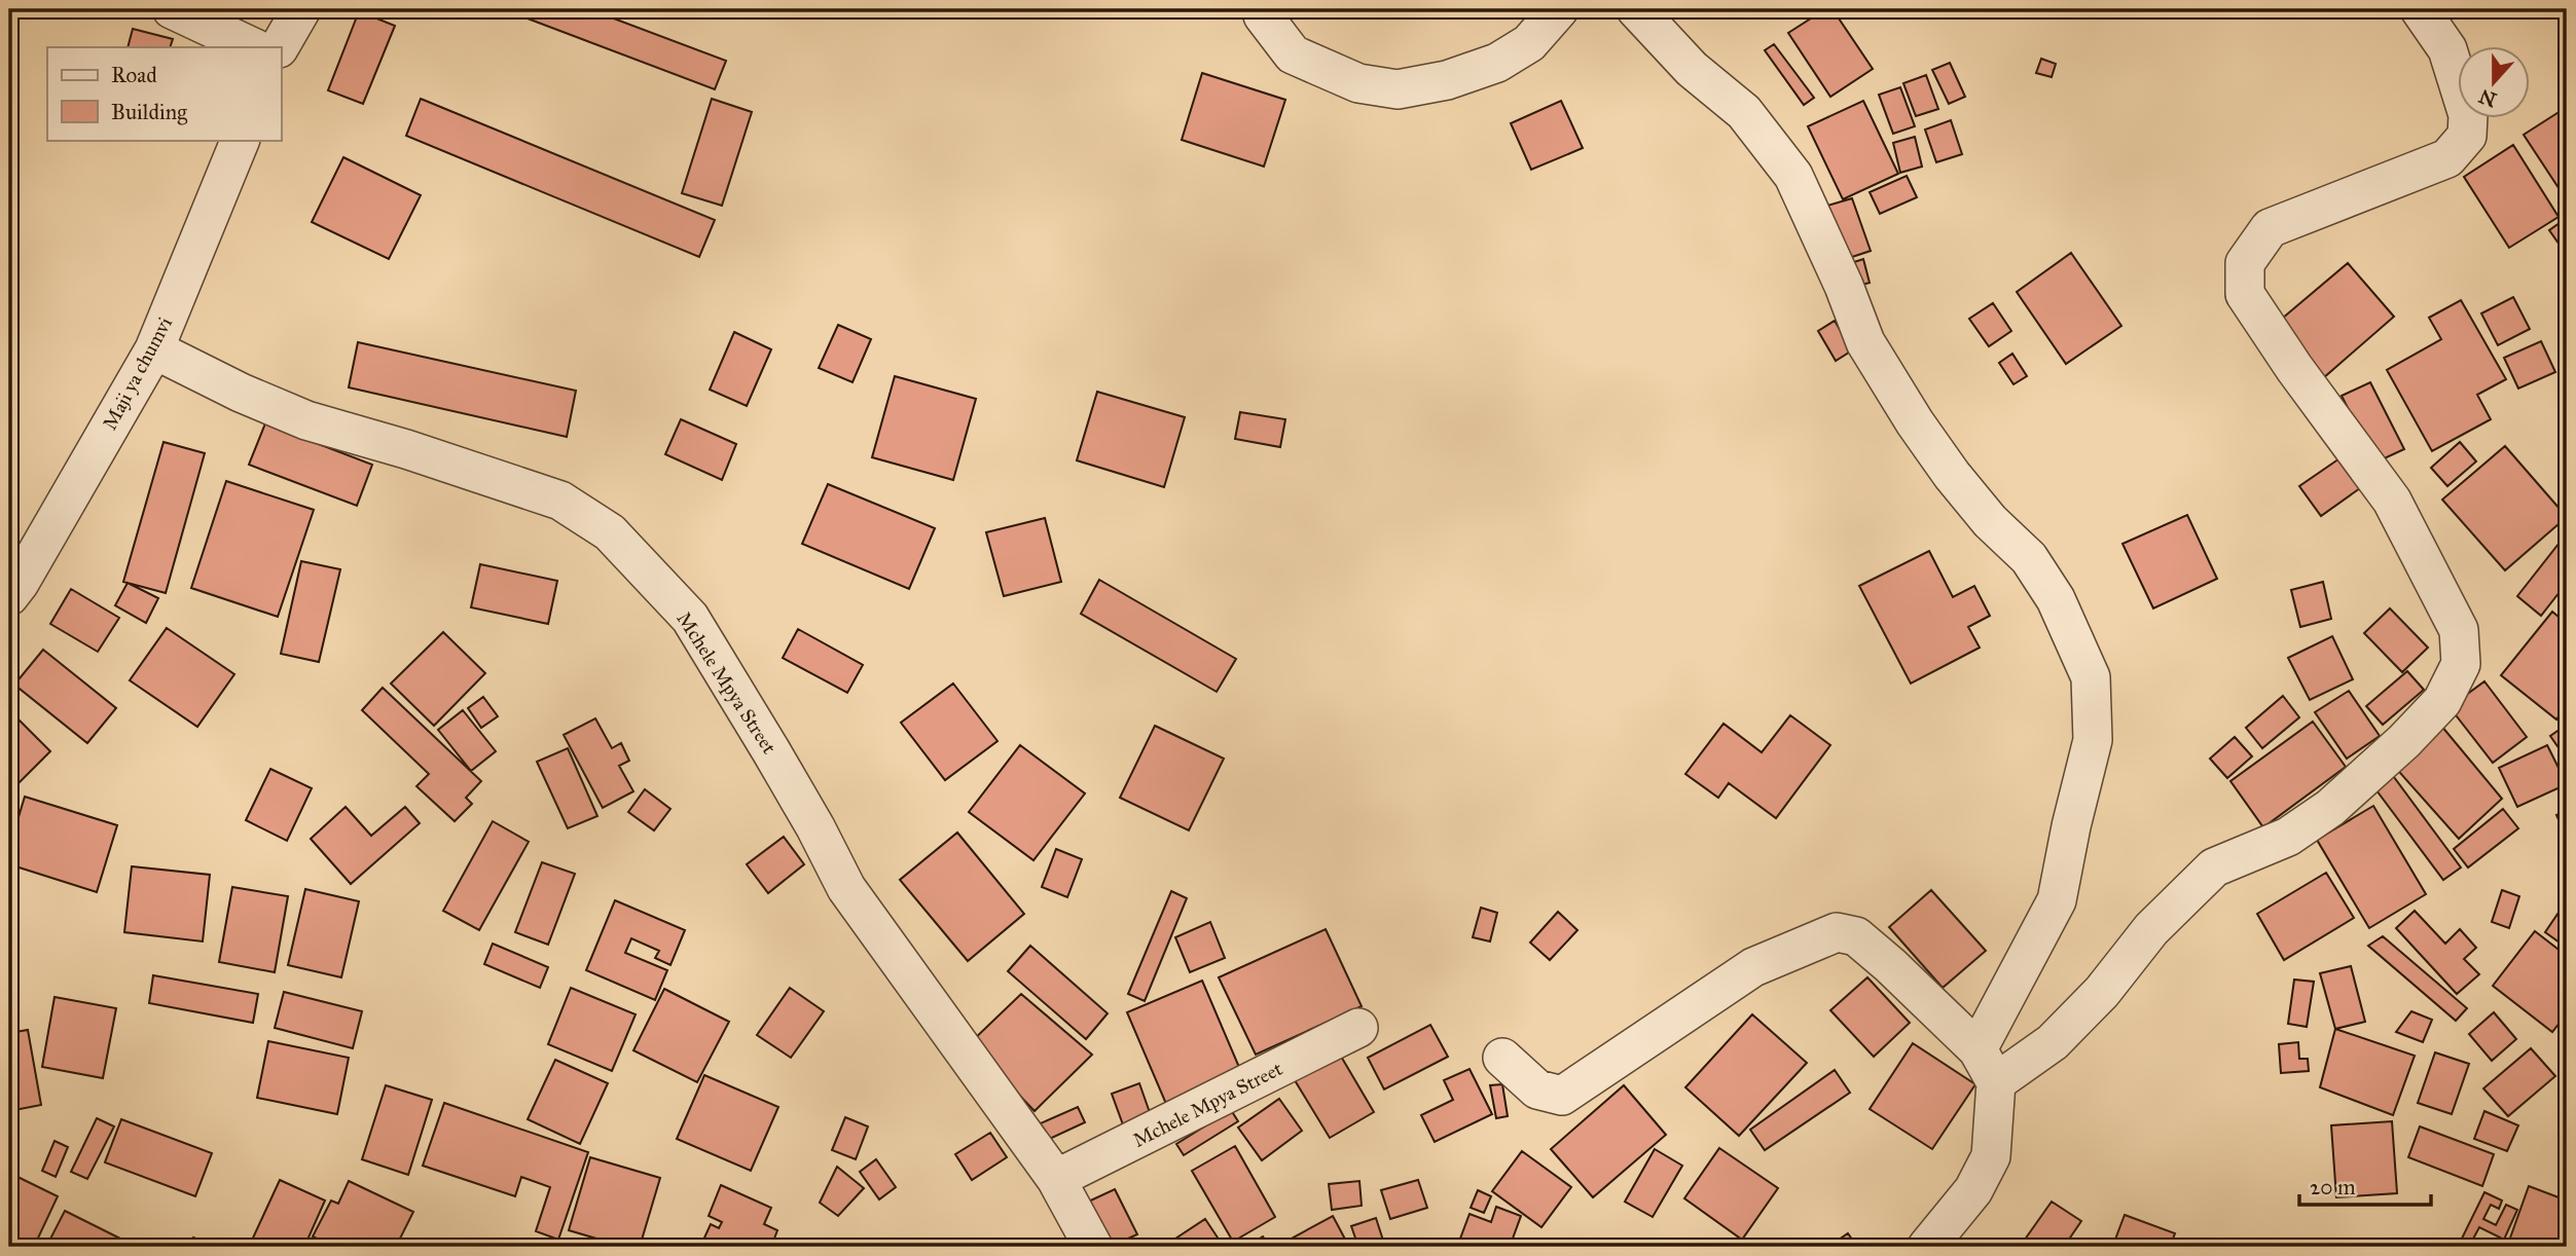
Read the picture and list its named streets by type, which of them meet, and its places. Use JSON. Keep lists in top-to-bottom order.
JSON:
{
  "streets": {
    "street": ["Maji ya chumvi", "Mchele Mpya Street"]
  },
  "crossings": [
    ["Maji ya chumvi", "Mchele Mpya Street"]
  ],
  "legend": ["Road", "Building"],
  "scale_bar": "20 m",
  "north": "bottom"
}
